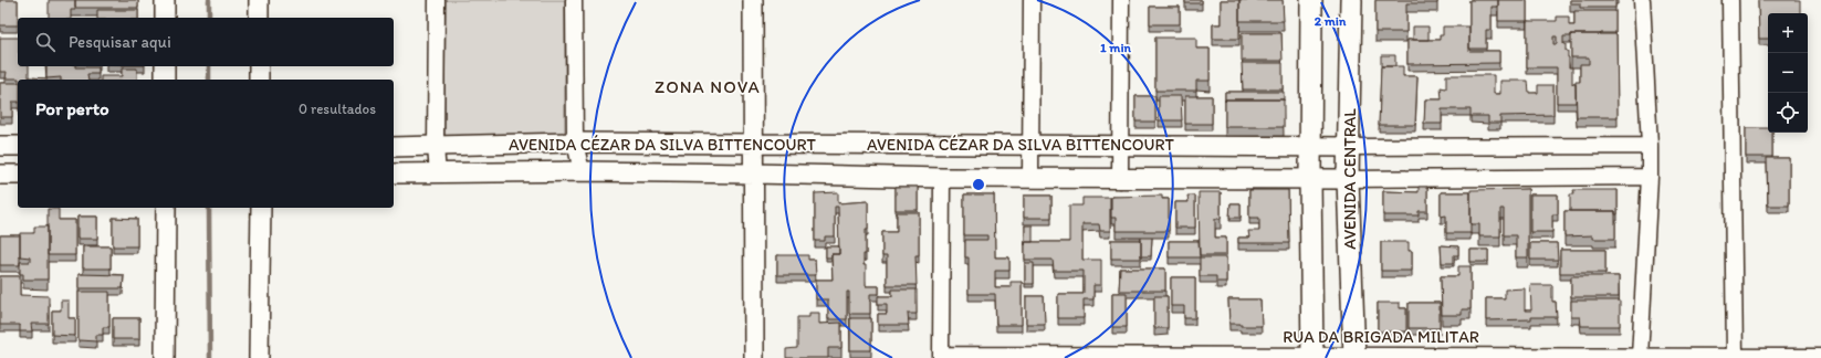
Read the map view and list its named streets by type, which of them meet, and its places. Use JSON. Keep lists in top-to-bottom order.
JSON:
{
  "streets": {
    "main road": ["AVENIDA CENTRAL"],
    "street": ["AVENIDA CÉZAR DA SILVA BITTENCOURT", "RUA DA BRIGADA MILITAR"]
  },
  "crossings": [
    ["AVENIDA CÉZAR DA SILVA BITTENCOURT", "AVENIDA CENTRAL"],
    ["AVENIDA CENTRAL", "RUA DA BRIGADA MILITAR"]
  ],
  "districts": ["ZONA NOVA"],
  "page": {
    "map_buttons": ["+", "−"],
    "search": "Pesquisar aqui",
    "heading": ["Por perto", "0 resultados"]
  },
  "rings": ["2 min", "1 min"]
}
